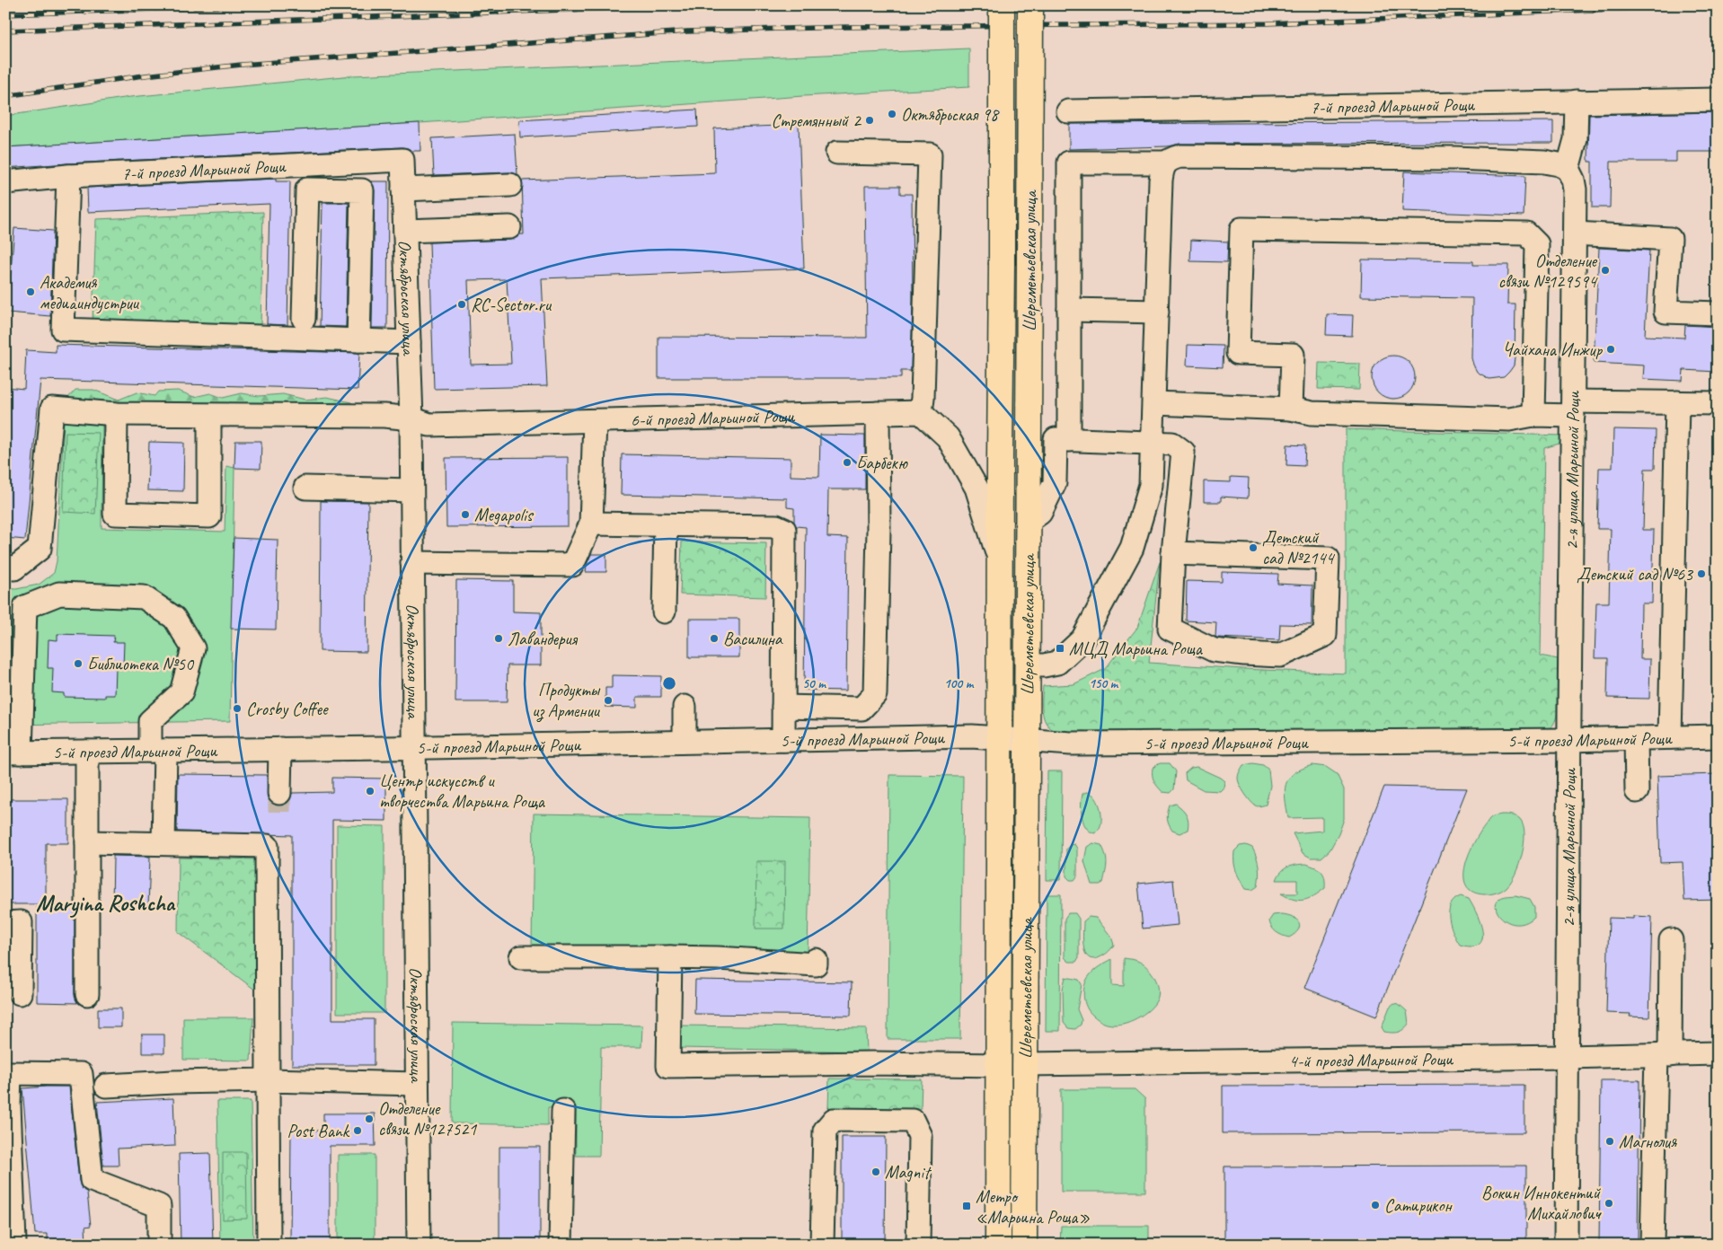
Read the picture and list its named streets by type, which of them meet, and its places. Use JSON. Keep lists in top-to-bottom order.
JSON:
{
  "streets": {
    "main road": ["Шереметьевская улица"],
    "street": [
      "7-й проезд Марьиной Рощи",
      "Октябрьская улица",
      "6-й проезд Марьиной Рощи",
      "2-я улица Марьиной Рощи",
      "5-й проезд Марьиной Рощи",
      "4-й проезд Марьиной Рощи"
    ]
  },
  "crossings": [
    ["7-й проезд Марьиной Рощи", "Октябрьская улица"],
    ["Шереметьевская улица", "5-й проезд Марьиной Рощи"],
    ["Шереметьевская улица", "4-й проезд Марьиной Рощи"],
    ["Октябрьская улица", "6-й проезд Марьиной Рощи"],
    ["Октябрьская улица", "5-й проезд Марьиной Рощи"],
    ["2-я улица Марьиной Рощи", "5-й проезд Марьиной Рощи"],
    ["2-я улица Марьиной Рощи", "4-й проезд Марьиной Рощи"]
  ],
  "districts": ["Maryina Roshcha"],
  "places": {
    "other": [
      "Октябрьская 98",
      "Стремянный 2",
      "Отделение связи №129594",
      "Академия медиаиндустрии",
      "RC-Sector.ru",
      "Чайхана Инжир",
      "Барбекю",
      "Megapolis",
      "Детский сад №2144",
      "Детский сад №63",
      "Лавандерия",
      "Василина",
      "Библиотека №50",
      "Продукты из Армении",
      "Crosby Coffee",
      "Центр искусств и творчества Марьина Роща",
      "Отделение связи №127521",
      "Post Bank",
      "Магнолия",
      "Magnit",
      "Вокин Иннокентий Михайлович",
      "Сатирикон"
    ],
    "transit": ["МЦД Марьина Роща", "Метро «Марьина Роща»"]
  },
  "rings": ["50 m", "100 m", "150 m"]
}
